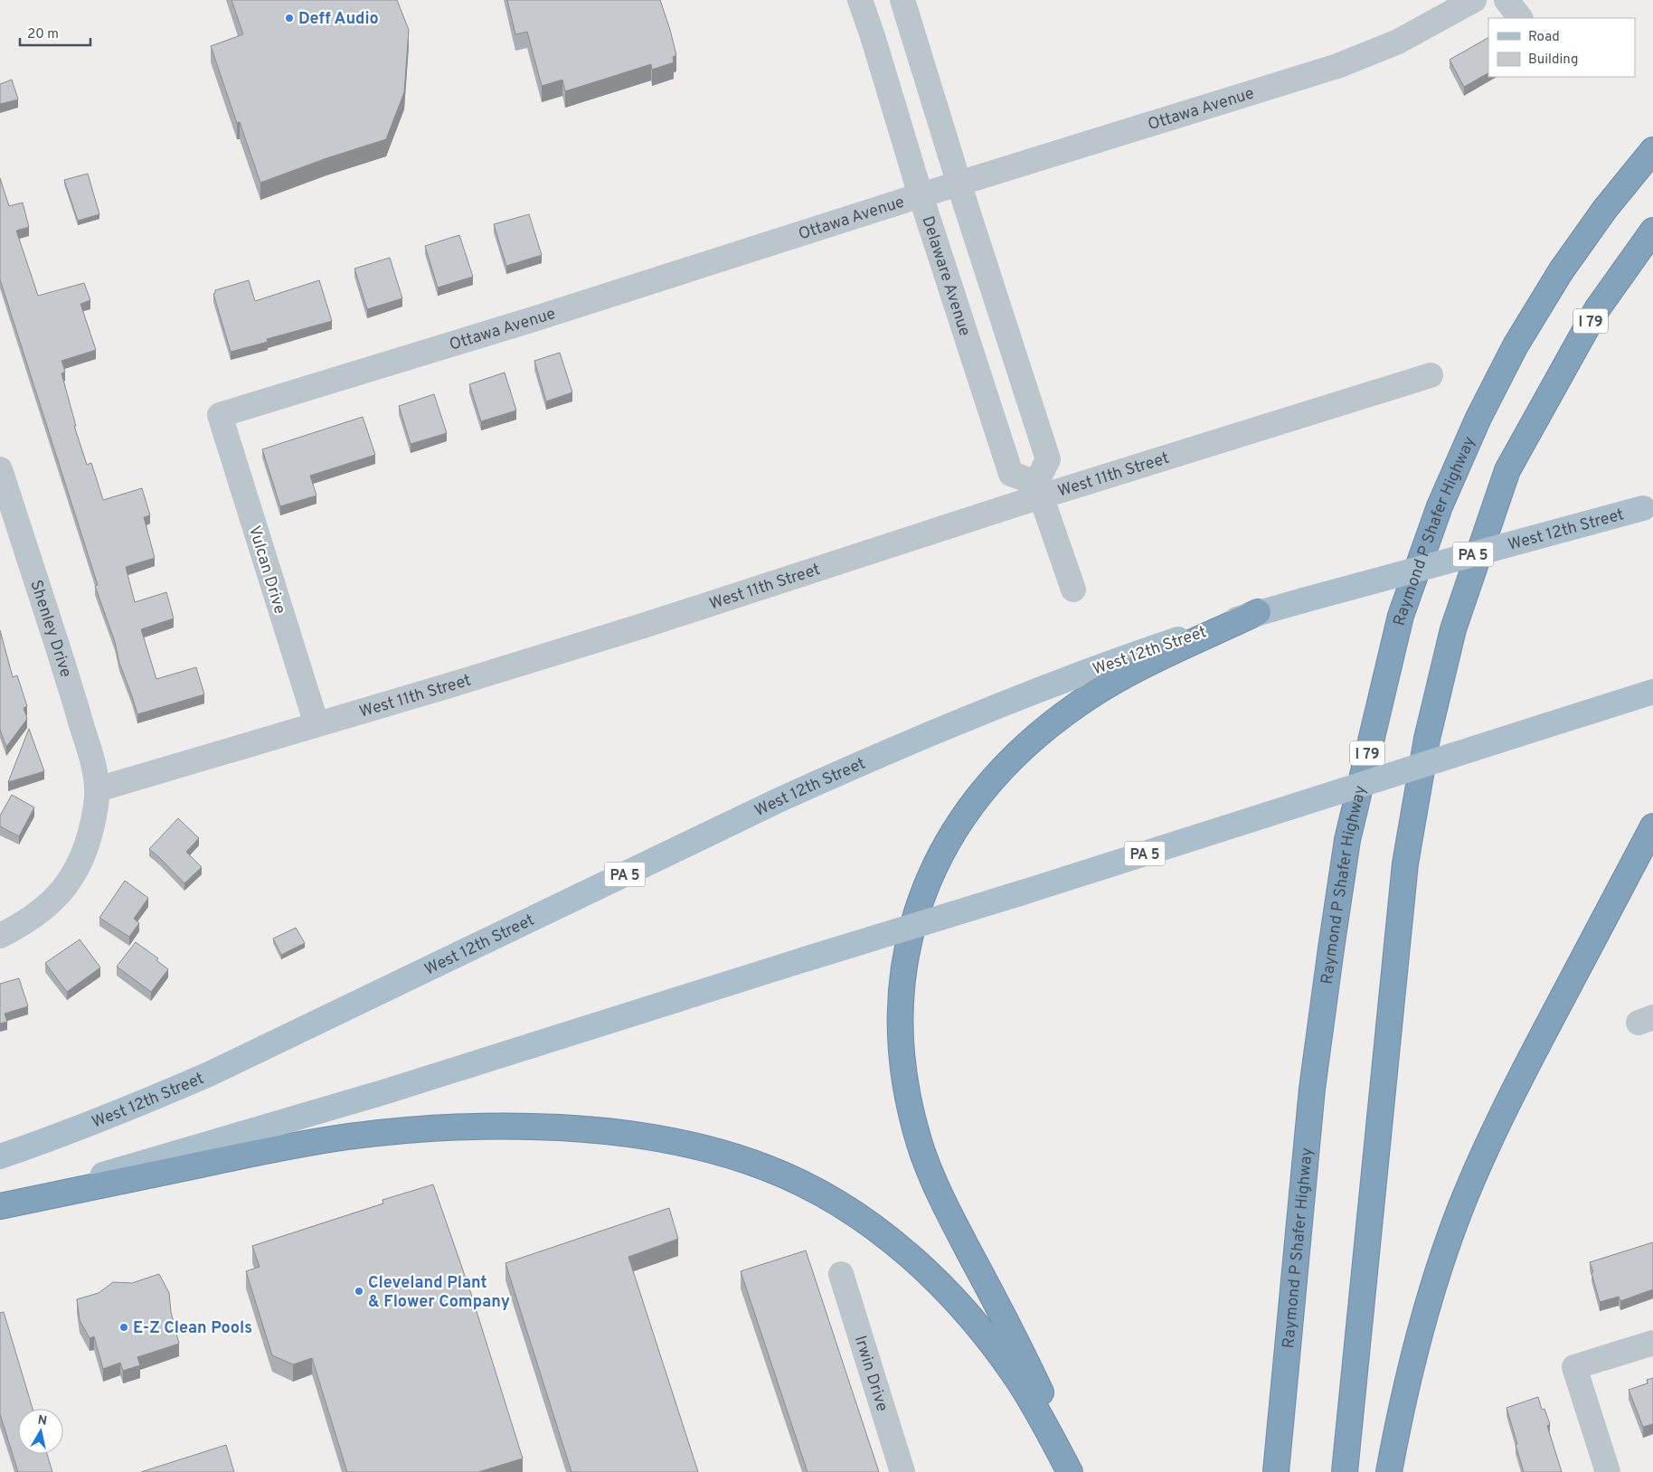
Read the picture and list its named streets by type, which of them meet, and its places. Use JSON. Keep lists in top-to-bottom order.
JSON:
{
  "streets": {
    "highway": ["I 79", "Raymond P Shafer Highway"],
    "main road": ["West 12th Street", "PA 5"],
    "street": [
      "Ottawa Avenue",
      "Delaware Avenue",
      "West 11th Street",
      "Vulcan Drive",
      "Shenley Drive",
      "Irwin Drive"
    ]
  },
  "crossings": [
    ["Ottawa Avenue", "Delaware Avenue"],
    ["Ottawa Avenue", "Vulcan Drive"],
    ["Delaware Avenue", "West 11th Street"],
    ["West 11th Street", "Vulcan Drive"],
    ["West 11th Street", "Shenley Drive"]
  ],
  "places": ["Deff Audio", "Cleveland Plant & Flower Company", "E-Z Clean Pools"],
  "legend": ["Road", "Building"],
  "scale_bar": "20 m",
  "north": "top"
}
